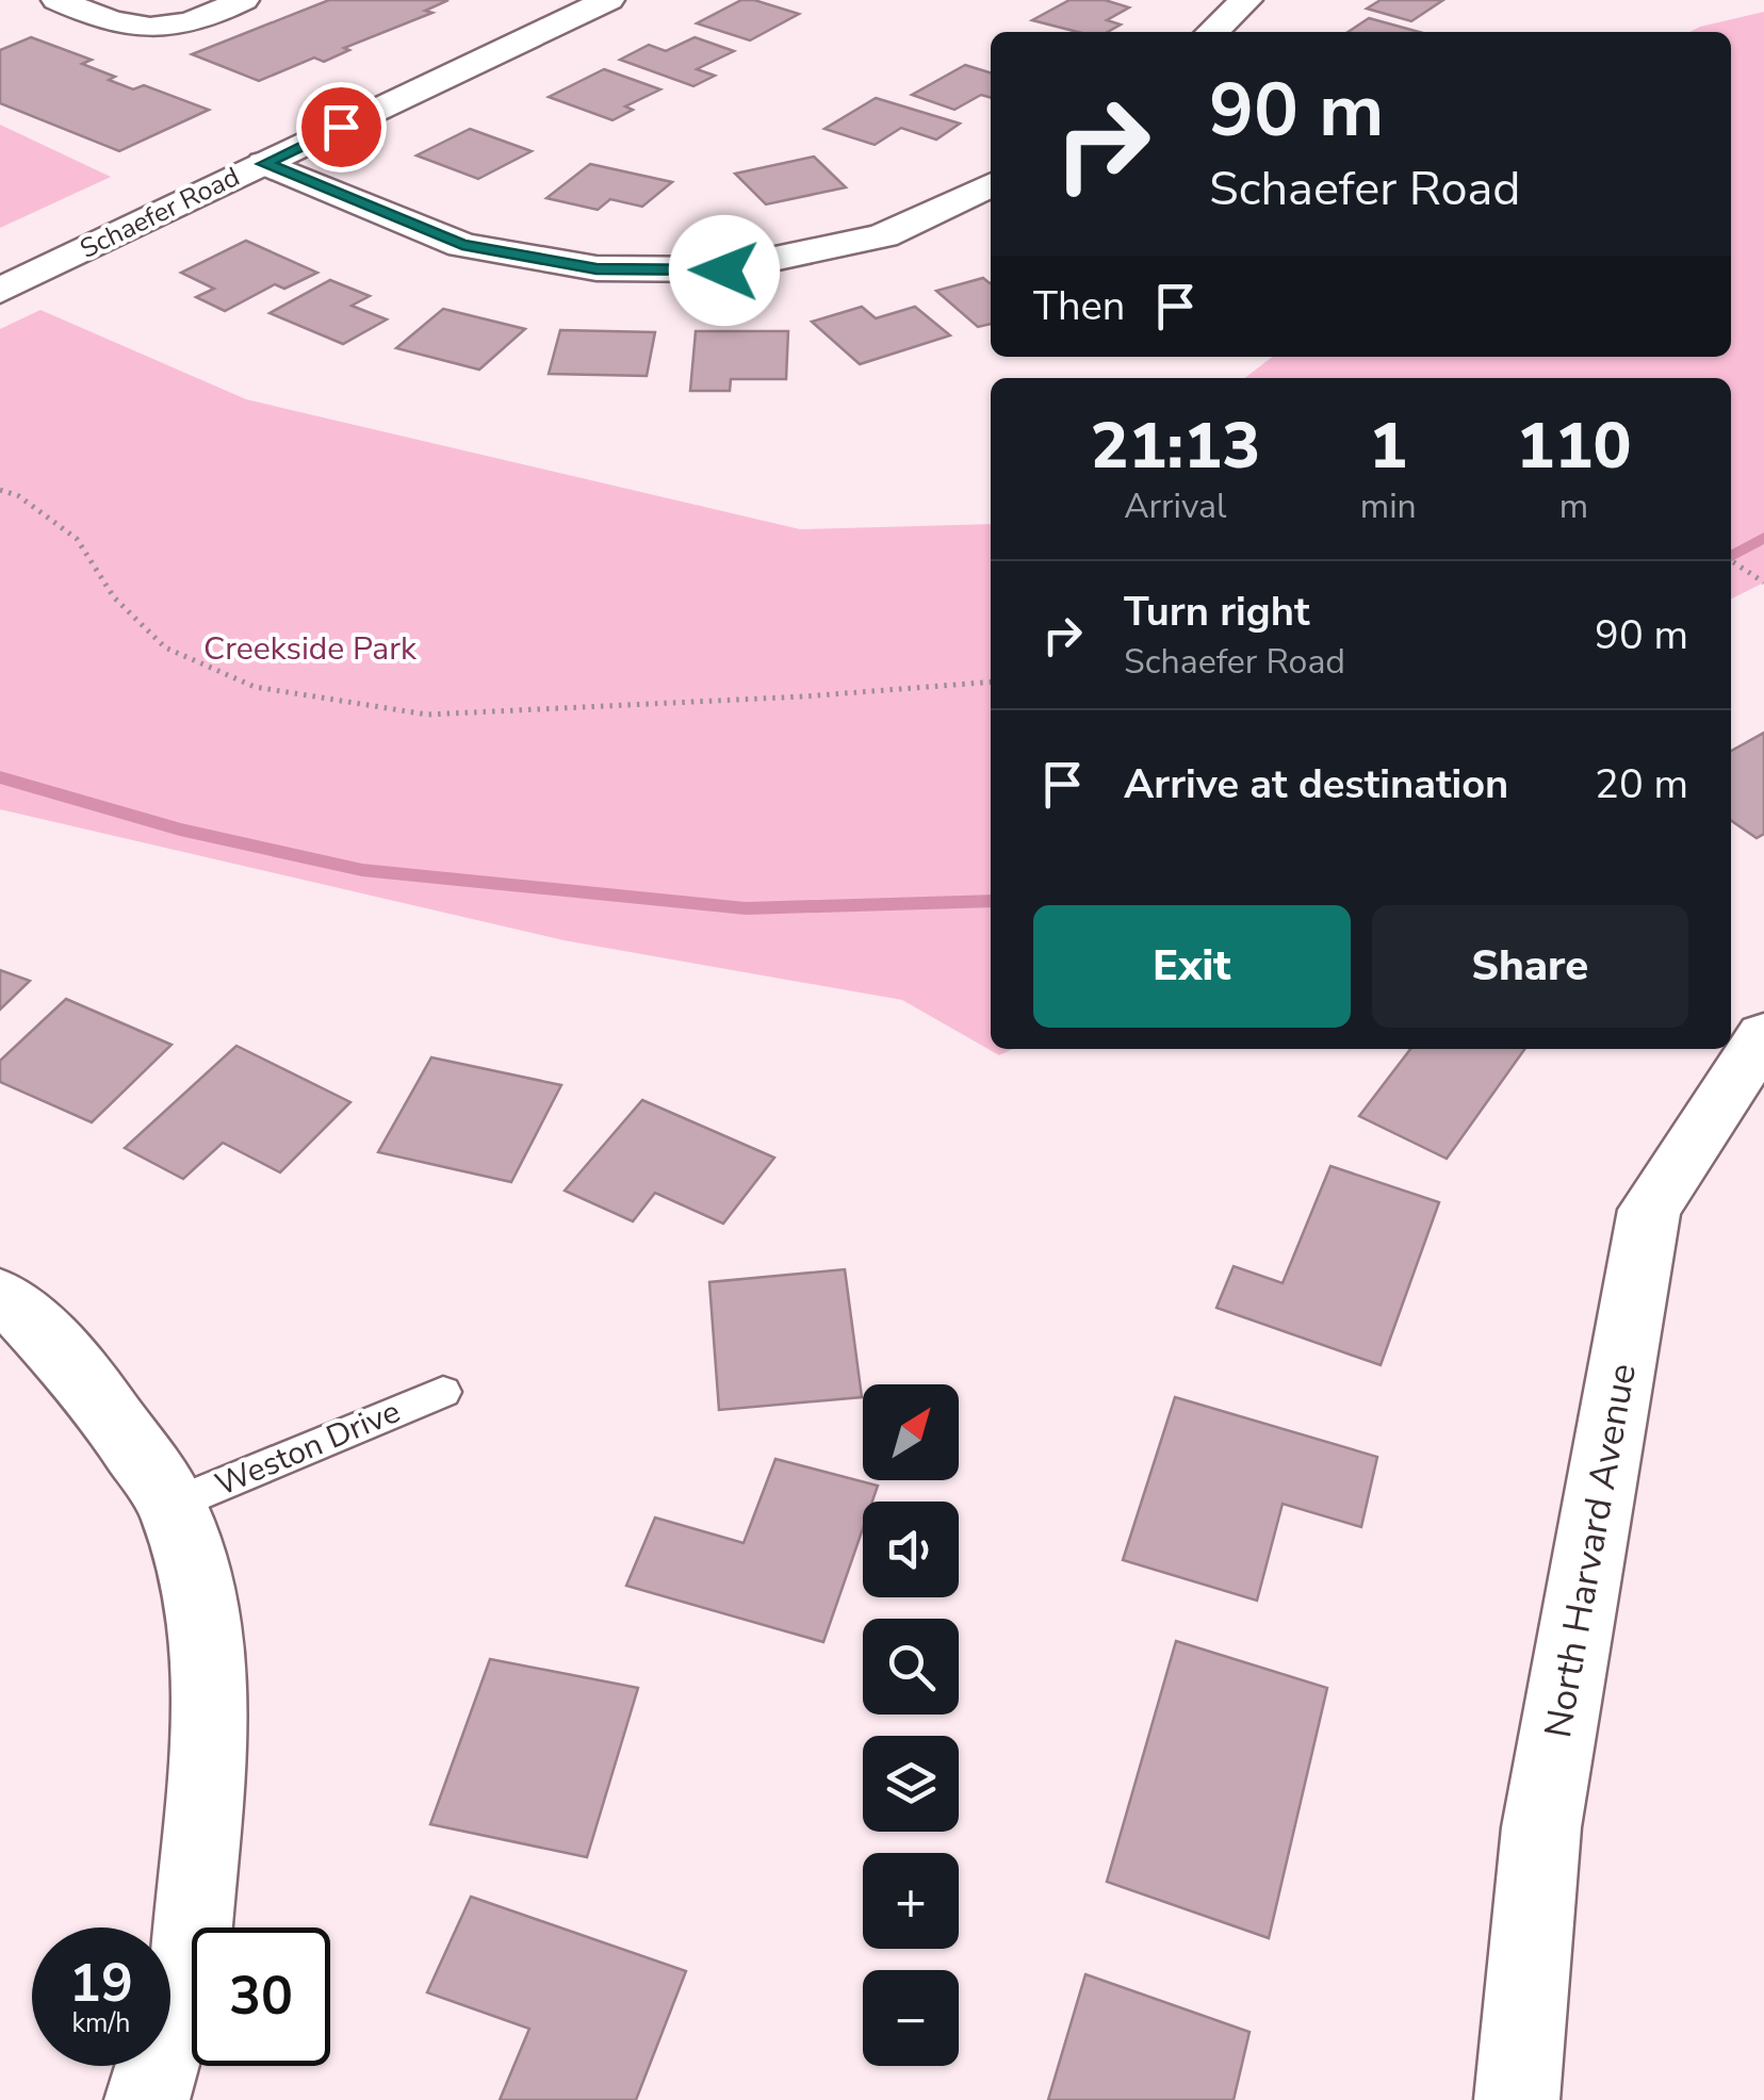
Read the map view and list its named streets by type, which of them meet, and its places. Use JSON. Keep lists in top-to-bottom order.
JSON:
{
  "streets": {
    "street": ["Schaefer Road", "North Harvard Avenue"],
    "lane": ["Weston Drive"]
  },
  "parks": ["Creekside Park"],
  "north": "top right",
  "page": {
    "turn": ["90 m", "Schaefer Road"],
    "then": "Then",
    "eta": [
      "21:13",
      "Arrival",
      "1",
      "min",
      "110",
      "m"
    ],
    "list": [
      {
        "name": "Turn right",
        "note": "Schaefer Road",
        "value": "90 m"
      },
      {
        "name": "Arrive at destination",
        "value": "20 m"
      }
    ],
    "buttons": ["Exit", "Share"],
    "map_buttons": ["+", "−"],
    "speed": "19 km/h",
    "limit": "30"
  }
}
